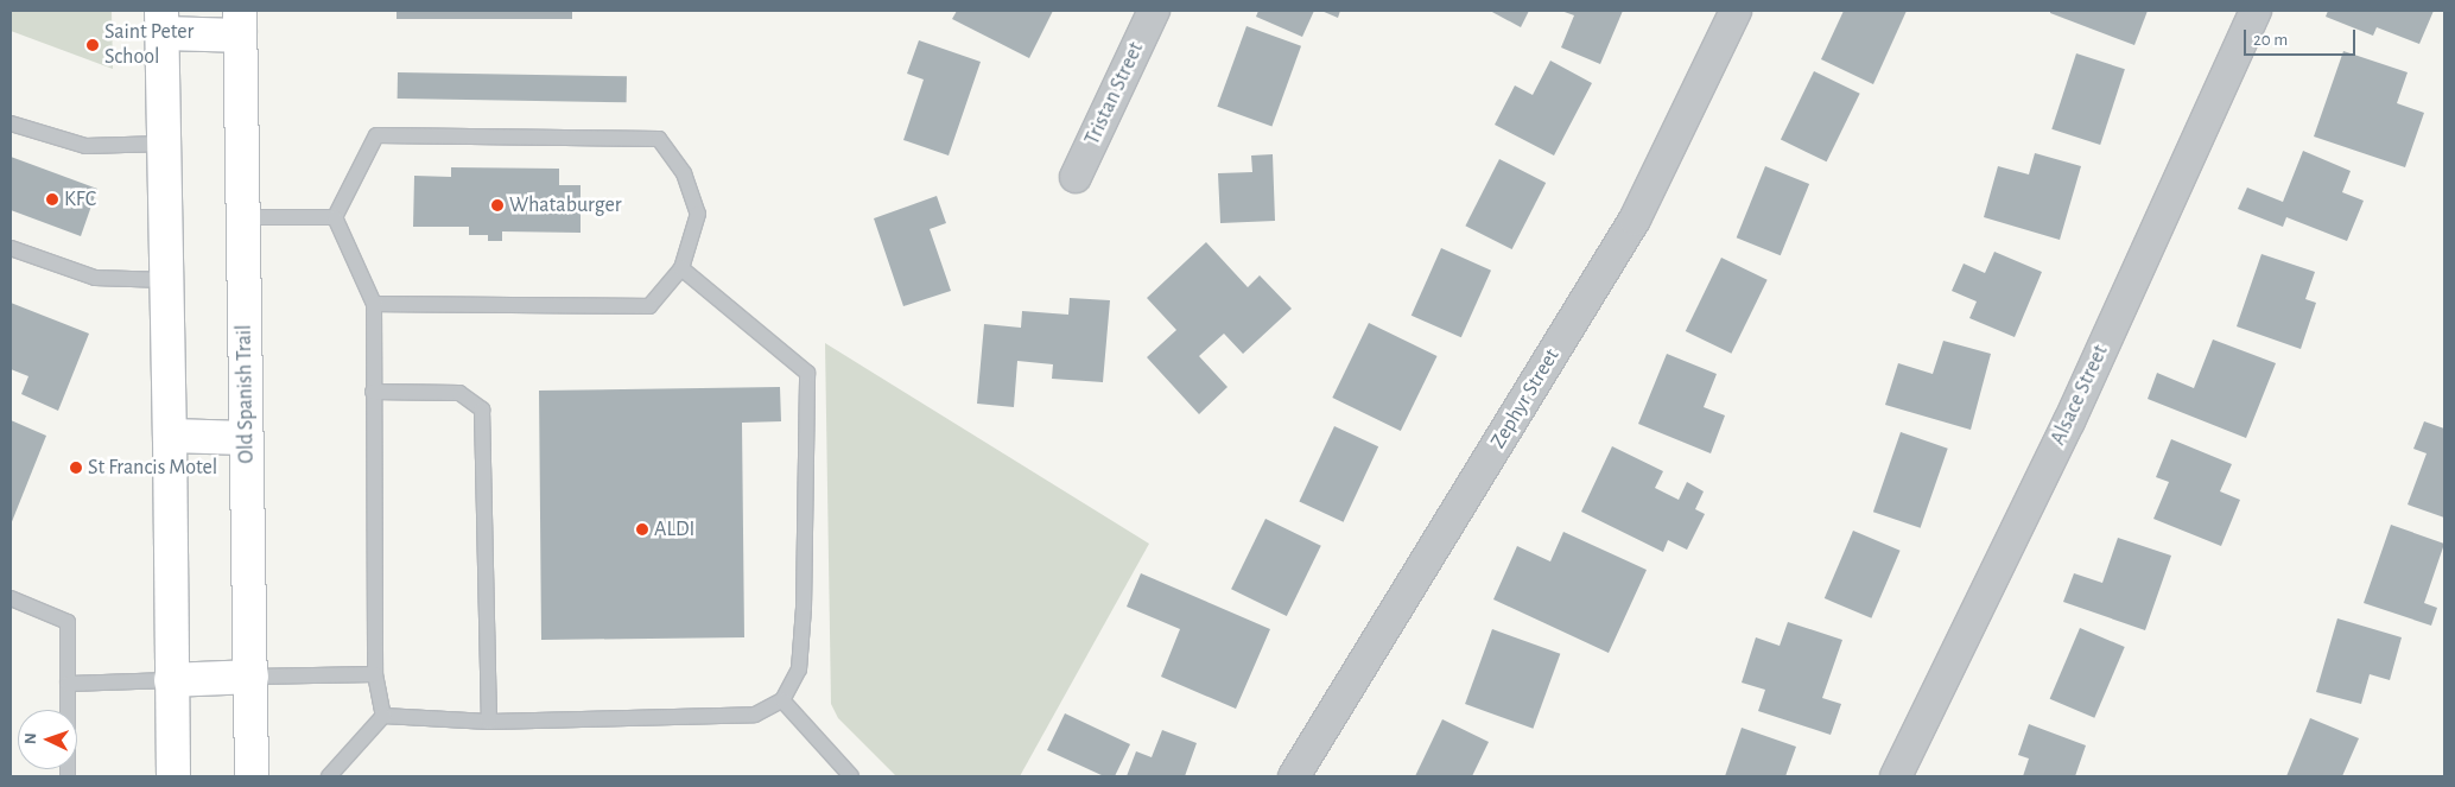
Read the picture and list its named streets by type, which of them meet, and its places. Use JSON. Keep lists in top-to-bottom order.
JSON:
{
  "streets": {
    "main road": ["Old Spanish Trail"],
    "street": ["Tristan Street", "Alsace Street", "Zephyr Street"]
  },
  "places": [
    "Saint Peter School",
    "KFC",
    "Whataburger",
    "St Francis Motel",
    "ALDI"
  ],
  "scale_bar": "20 m",
  "north": "left"
}
